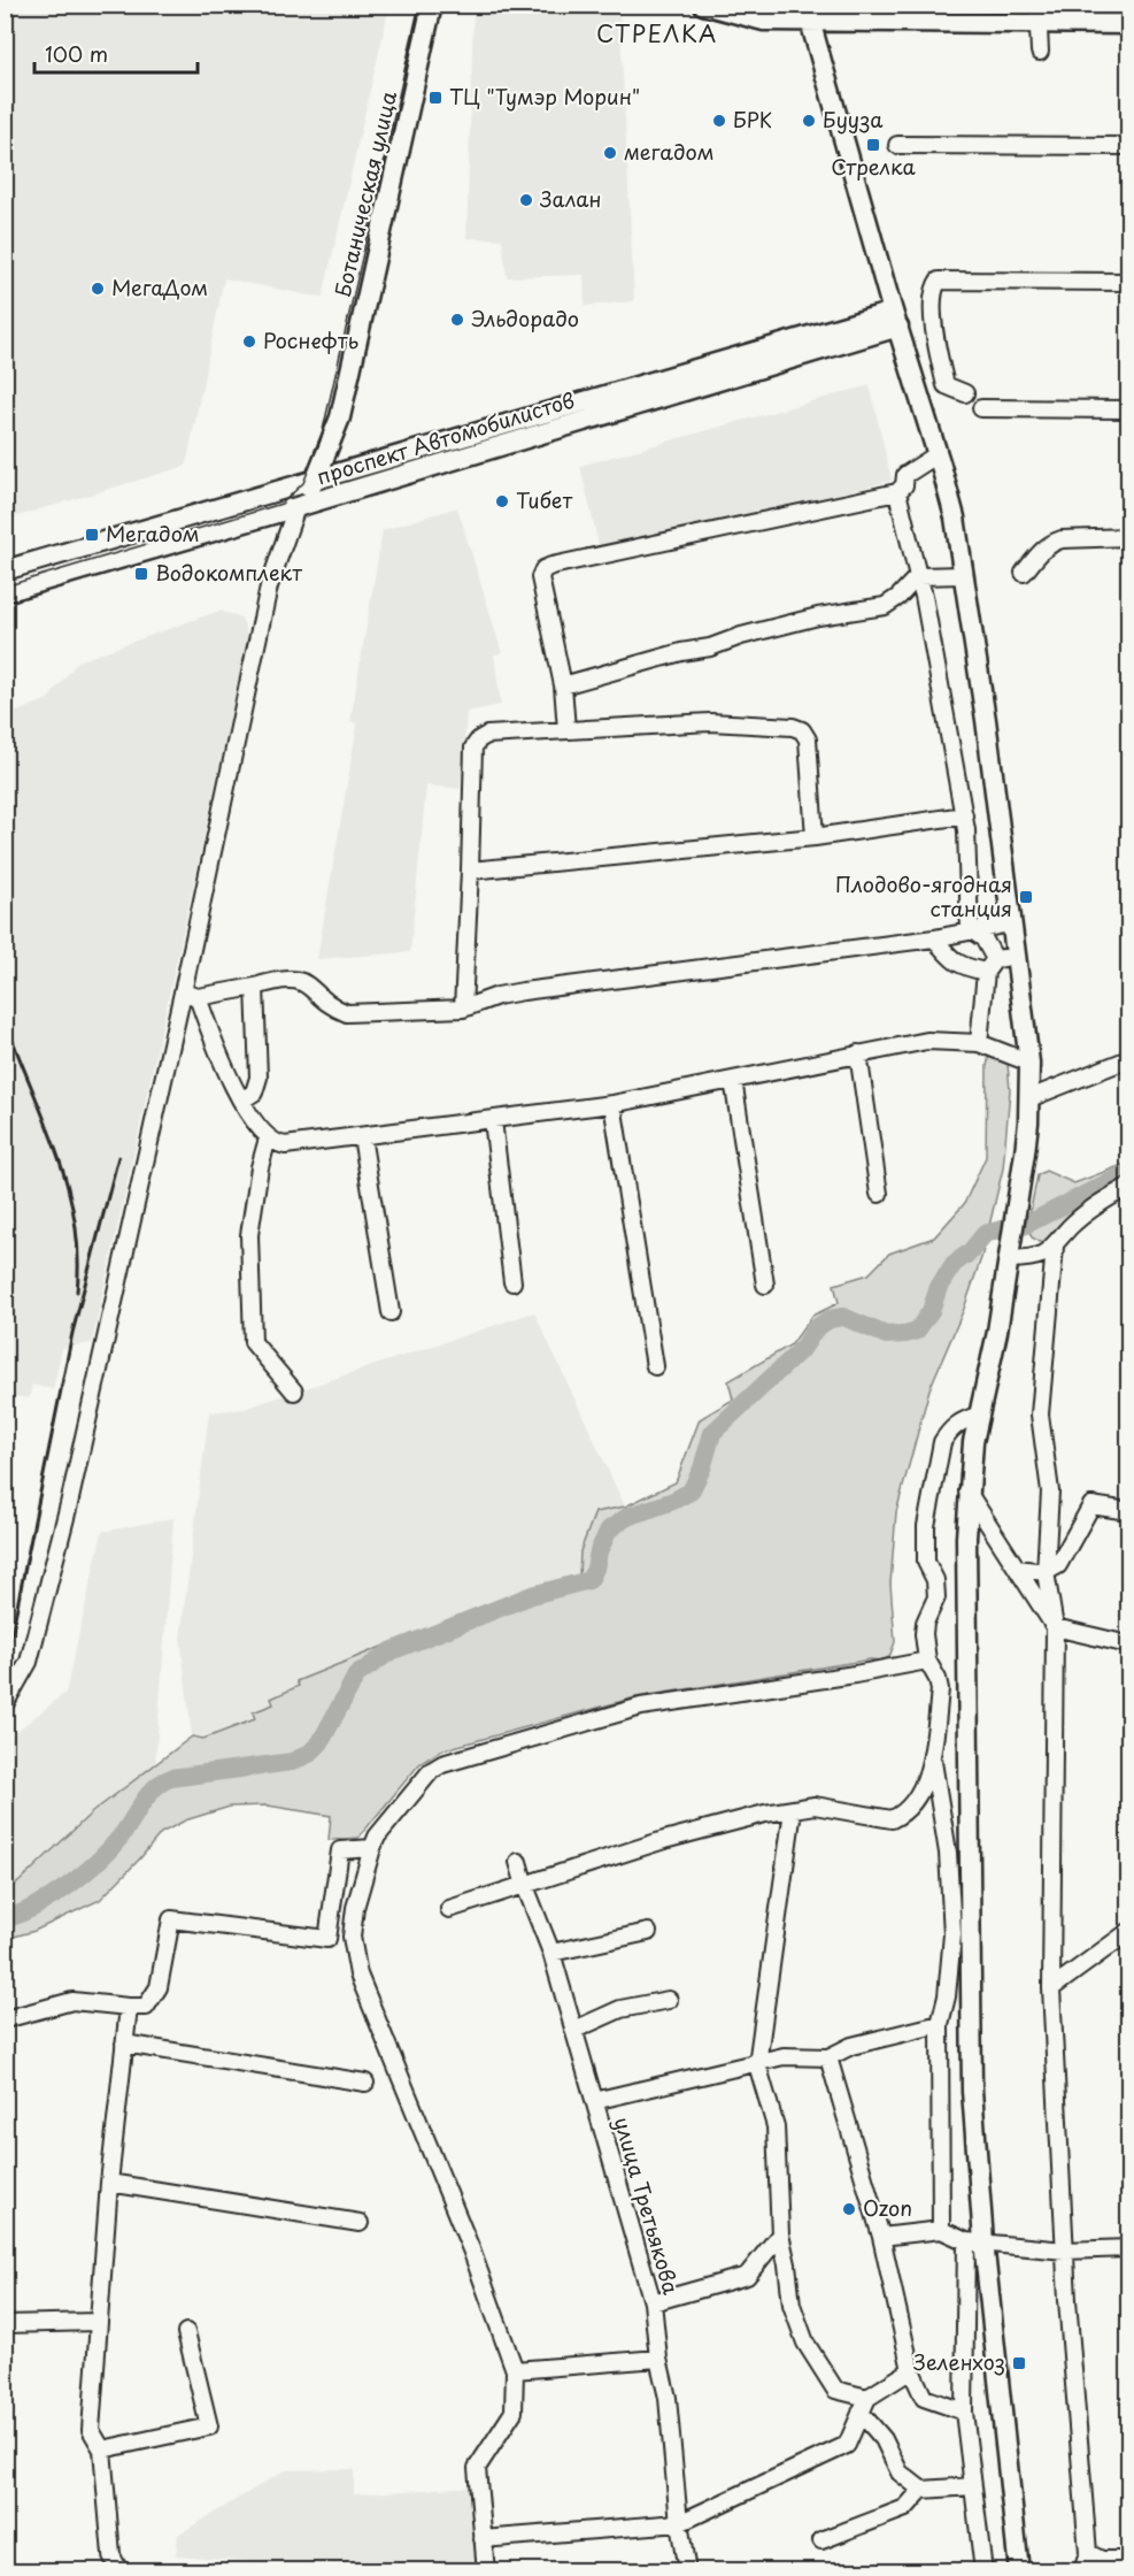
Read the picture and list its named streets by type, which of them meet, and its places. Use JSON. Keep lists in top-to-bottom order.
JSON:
{
  "streets": {
    "main road": ["Ботаническая улица", "проспект Автомобилистов"],
    "street": ["улица Третьякова"]
  },
  "crossings": [
    ["Ботаническая улица", "проспект Автомобилистов"]
  ],
  "districts": ["СТРЕЛКА"],
  "places": {
    "transit": [
      "ТЦ \"Тумэр Морин\"",
      "Стрелка",
      "Мегадом",
      "Водокомплект",
      "Плодово-ягодная станция",
      "Зеленхоз"
    ],
    "other": [
      "БРК",
      "Бууза",
      "мегадом",
      "Залан",
      "МегаДом",
      "Эльдорадо",
      "Роснефть",
      "Тибет",
      "Ozon"
    ]
  },
  "scale_bar": "100 m"
}
